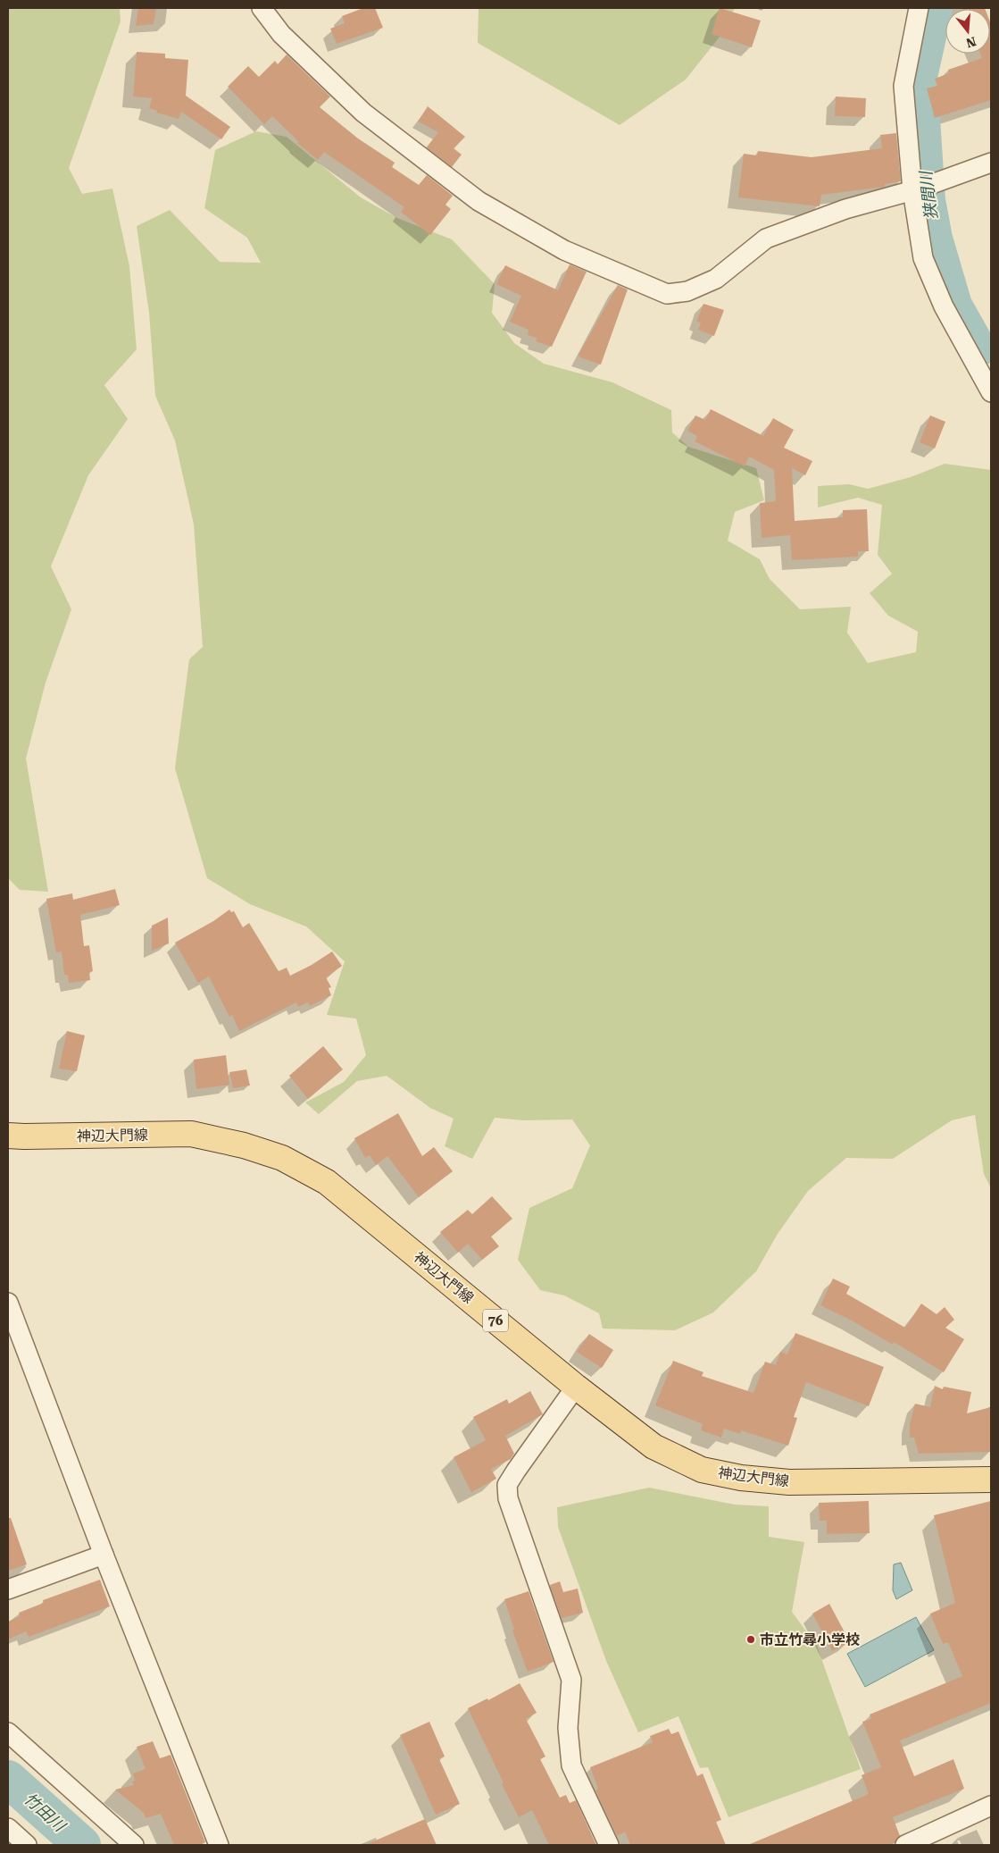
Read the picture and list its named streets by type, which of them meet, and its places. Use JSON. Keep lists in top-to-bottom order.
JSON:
{
  "streets": {
    "main road": ["神辺大門線", "76"]
  },
  "water": ["狭間川", "竹田川"],
  "places": ["市立竹尋小学校"],
  "north": "bottom"
}
